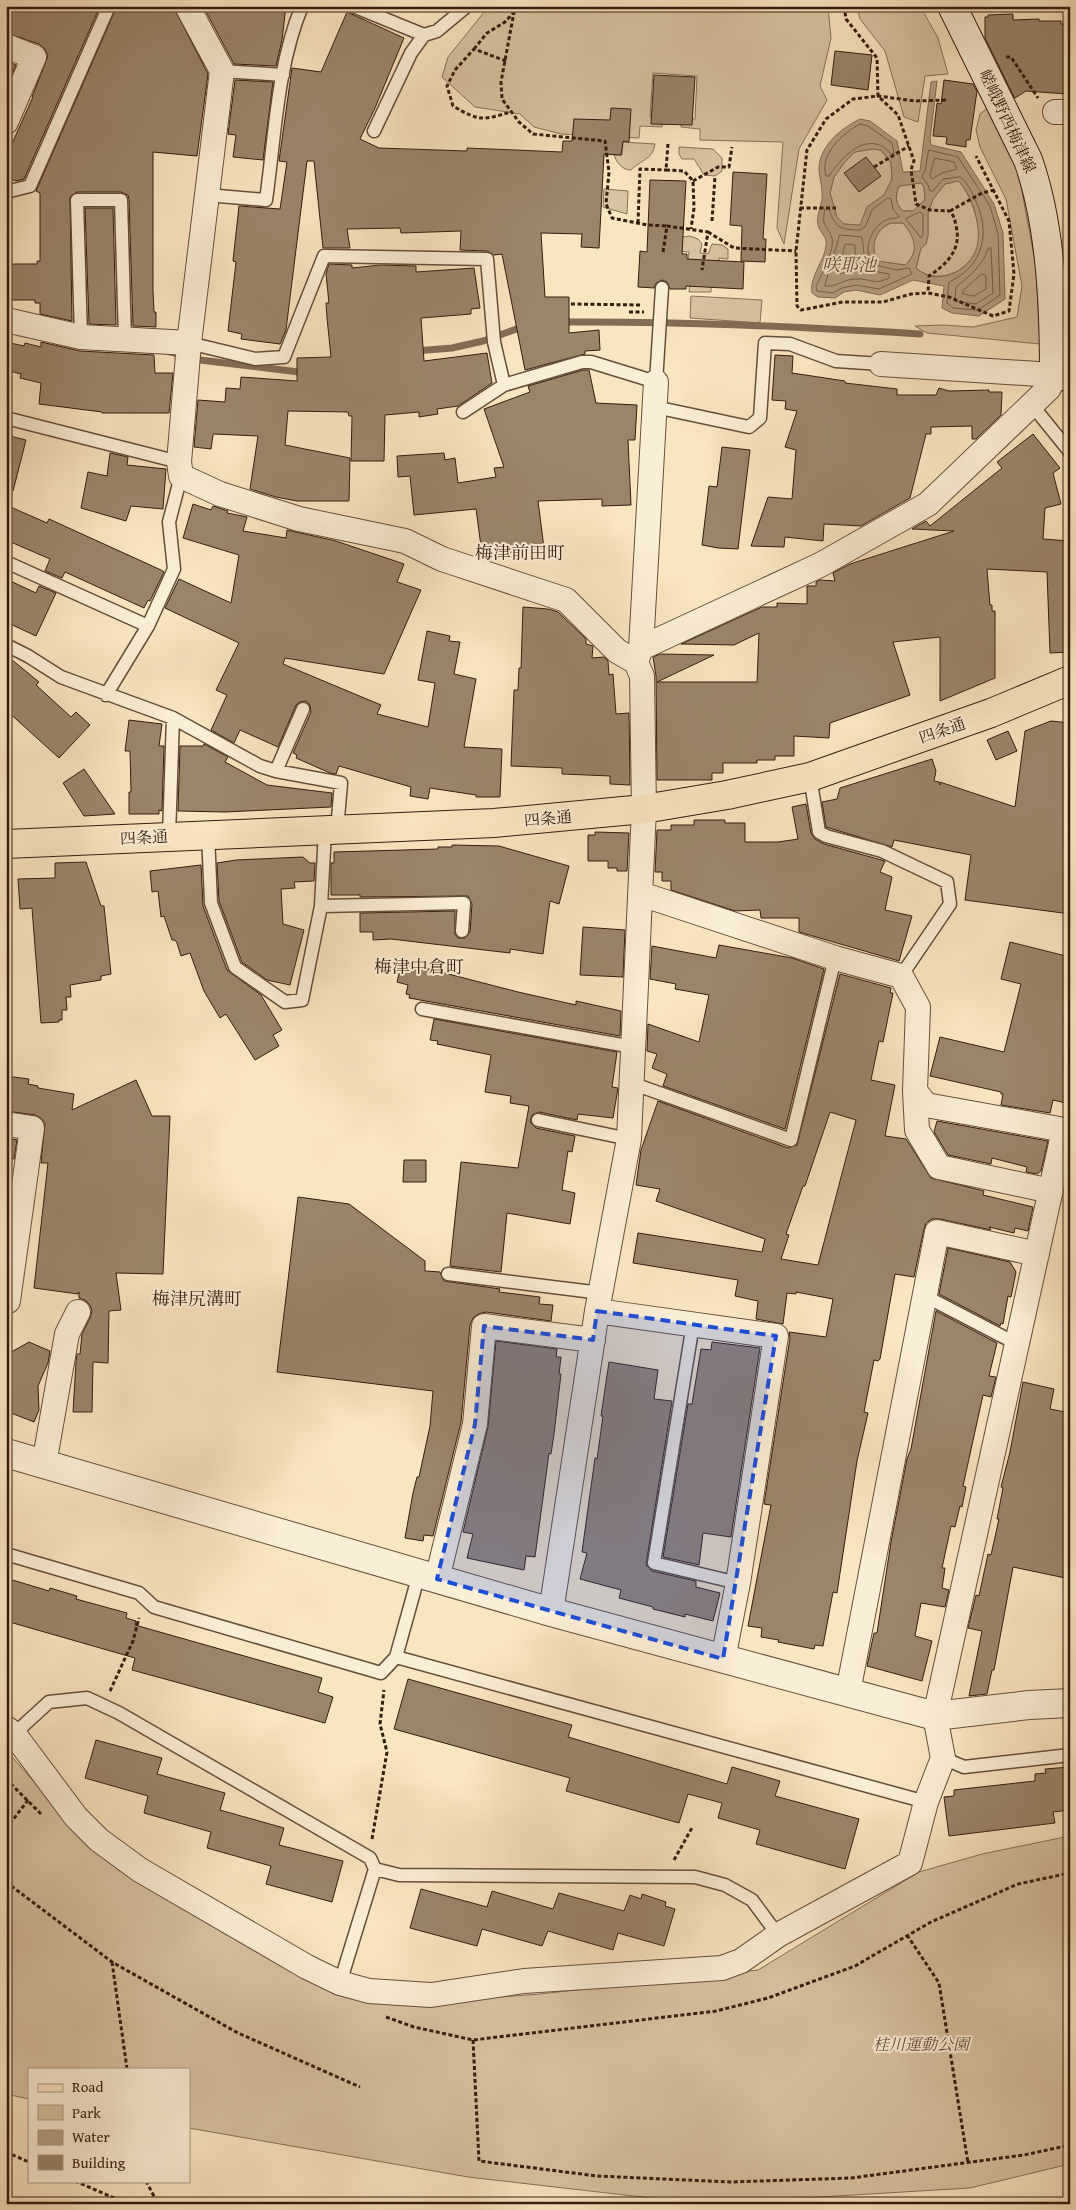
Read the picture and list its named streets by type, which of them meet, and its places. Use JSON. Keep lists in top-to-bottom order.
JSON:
{
  "streets": {
    "main road": ["四条通"],
    "street": ["嵯峨野西梅津線"]
  },
  "districts": ["梅津前田町", "梅津中倉町", "梅津尻溝町"],
  "water": ["咲耶池"],
  "parks": ["桂川運動公園"],
  "legend": [
    "Road",
    "Park",
    "Water",
    "Building"
  ]
}
